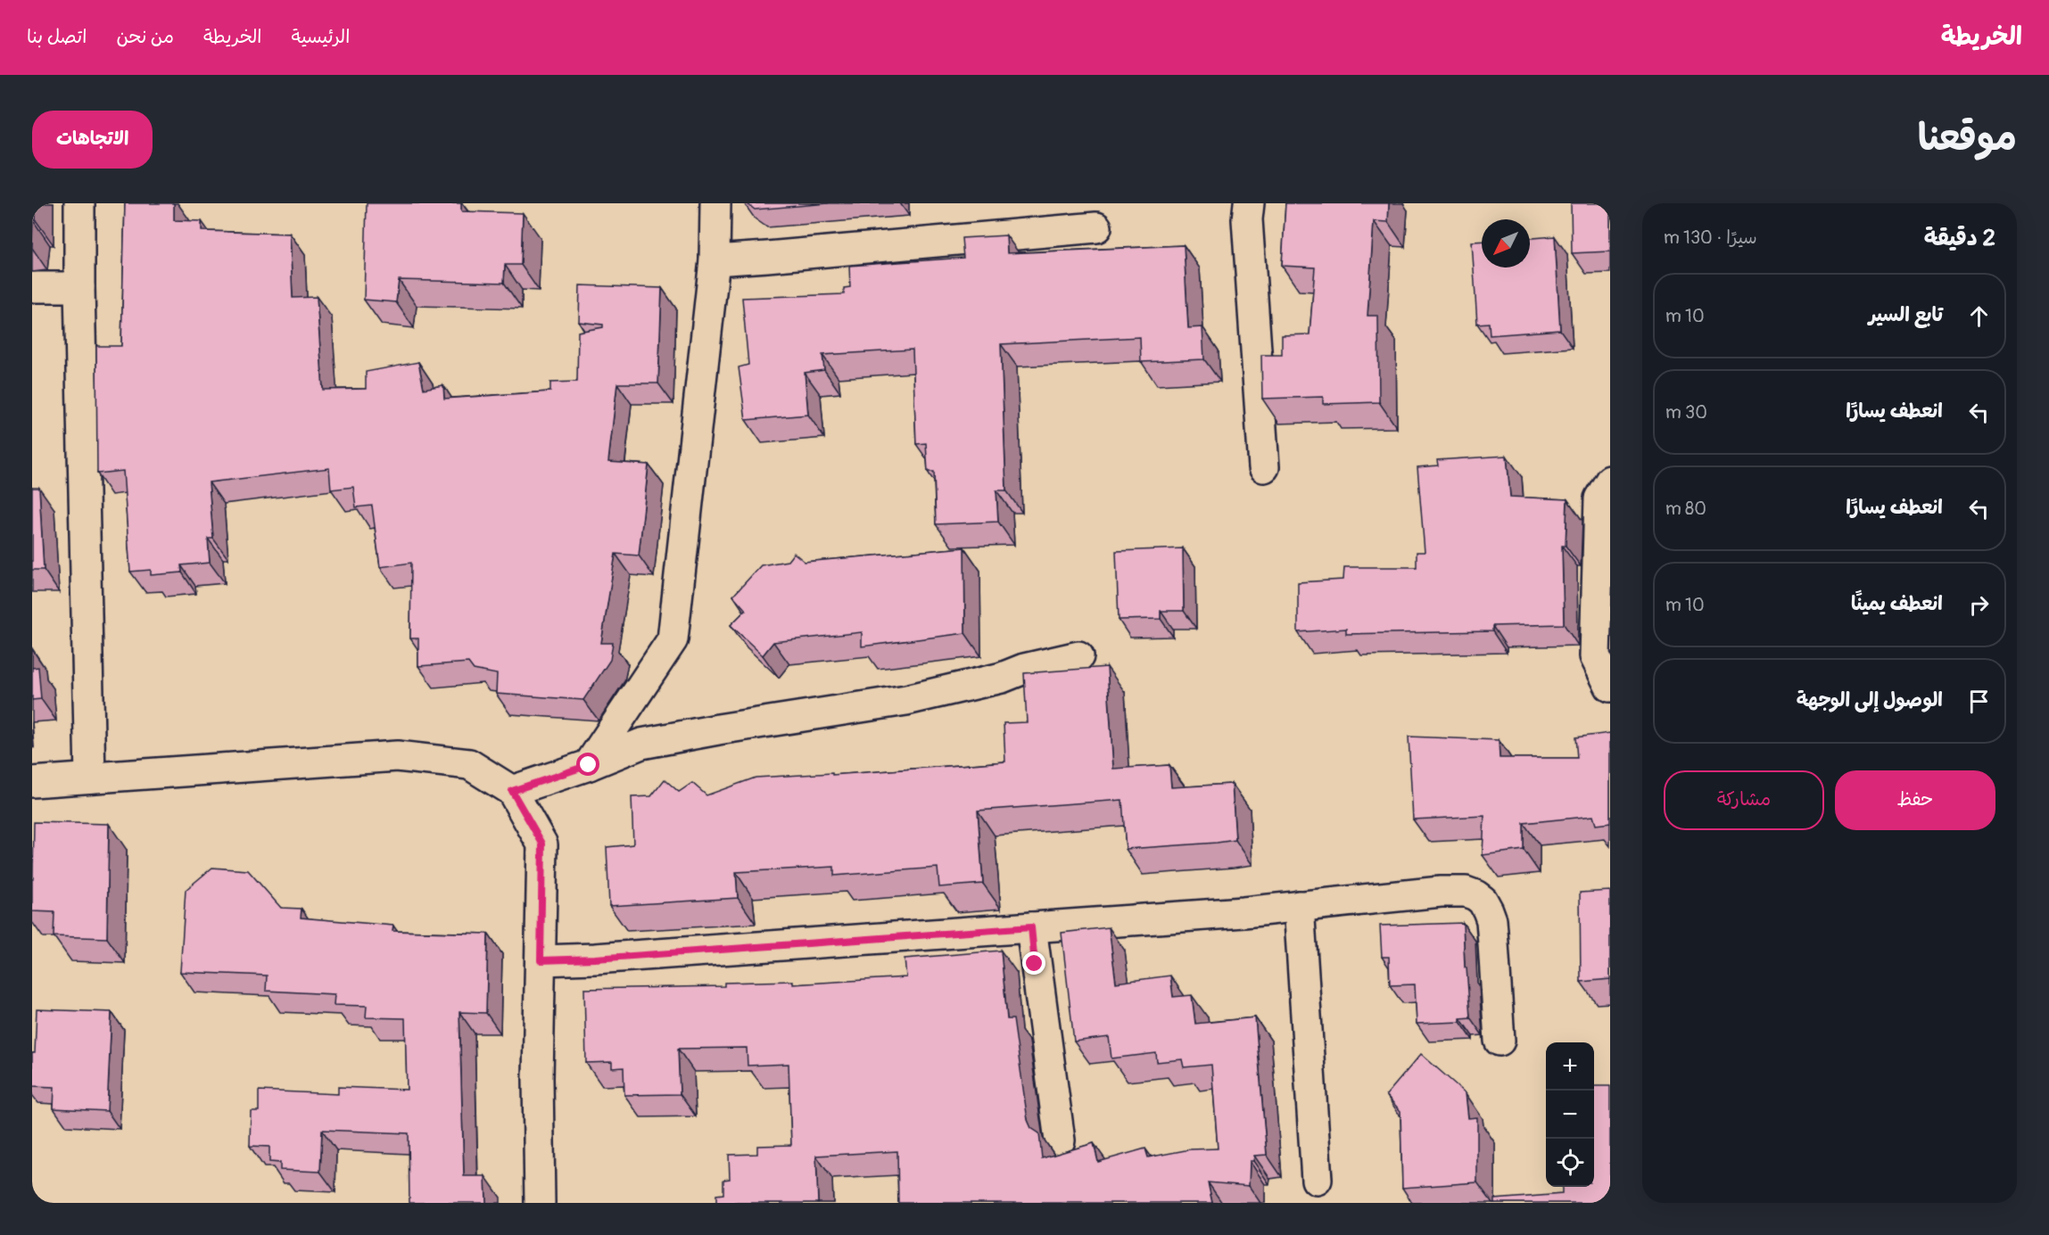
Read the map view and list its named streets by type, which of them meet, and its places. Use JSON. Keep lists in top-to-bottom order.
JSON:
{
  "north": "bottom left",
  "page": {
    "header": "الخريطة",
    "nav": [
      "الرئيسية",
      "الخريطة",
      "من نحن",
      "اتصل بنا"
    ],
    "title": "موقعنا",
    "buttons": [
      "الاتجاهات",
      ["حفظ", "مشاركة"]
    ],
    "heading": ["2 دقيقة", "سيرًا · 130 m"],
    "list": [
      ["تابع السير", "10 m"],
      ["انعطف يسارًا", "30 m"],
      ["انعطف يسارًا", "80 m"],
      ["انعطف يمينًا", "10 m"],
      "الوصول إلى الوجهة"
    ],
    "map_buttons": ["+", "−"]
  }
}
